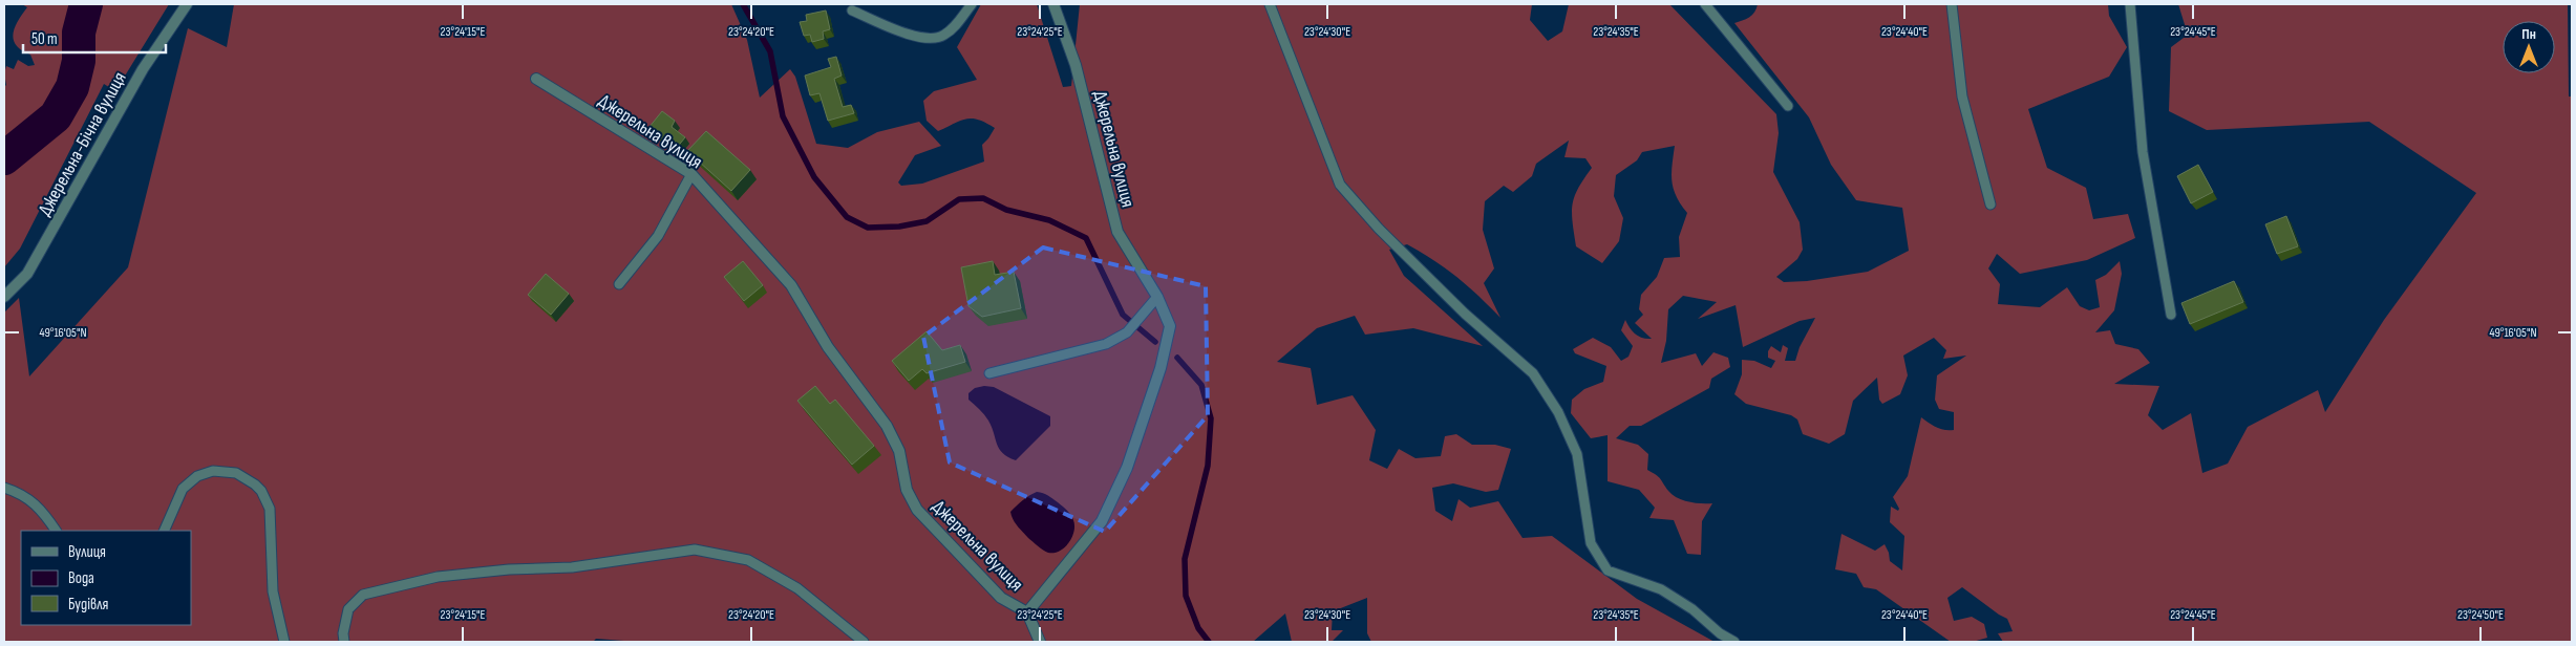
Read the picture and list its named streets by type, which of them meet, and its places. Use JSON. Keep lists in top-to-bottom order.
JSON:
{
  "streets": {
    "street": ["Джерельна вулиця", "Джерельна-Бічна вулиця"]
  },
  "legend": ["Вулиця", "Вода", "Будівля"],
  "scale_bar": "50 m",
  "north": "top",
  "coordinates": [
    "23°24'15\"E",
    "23°24'20\"E",
    "23°24'25\"E",
    "23°24'30\"E",
    "23°24'35\"E",
    "23°24'40\"E",
    "23°24'45\"E",
    "49°16'05\"N",
    "23°24'50\"E"
  ]
}
